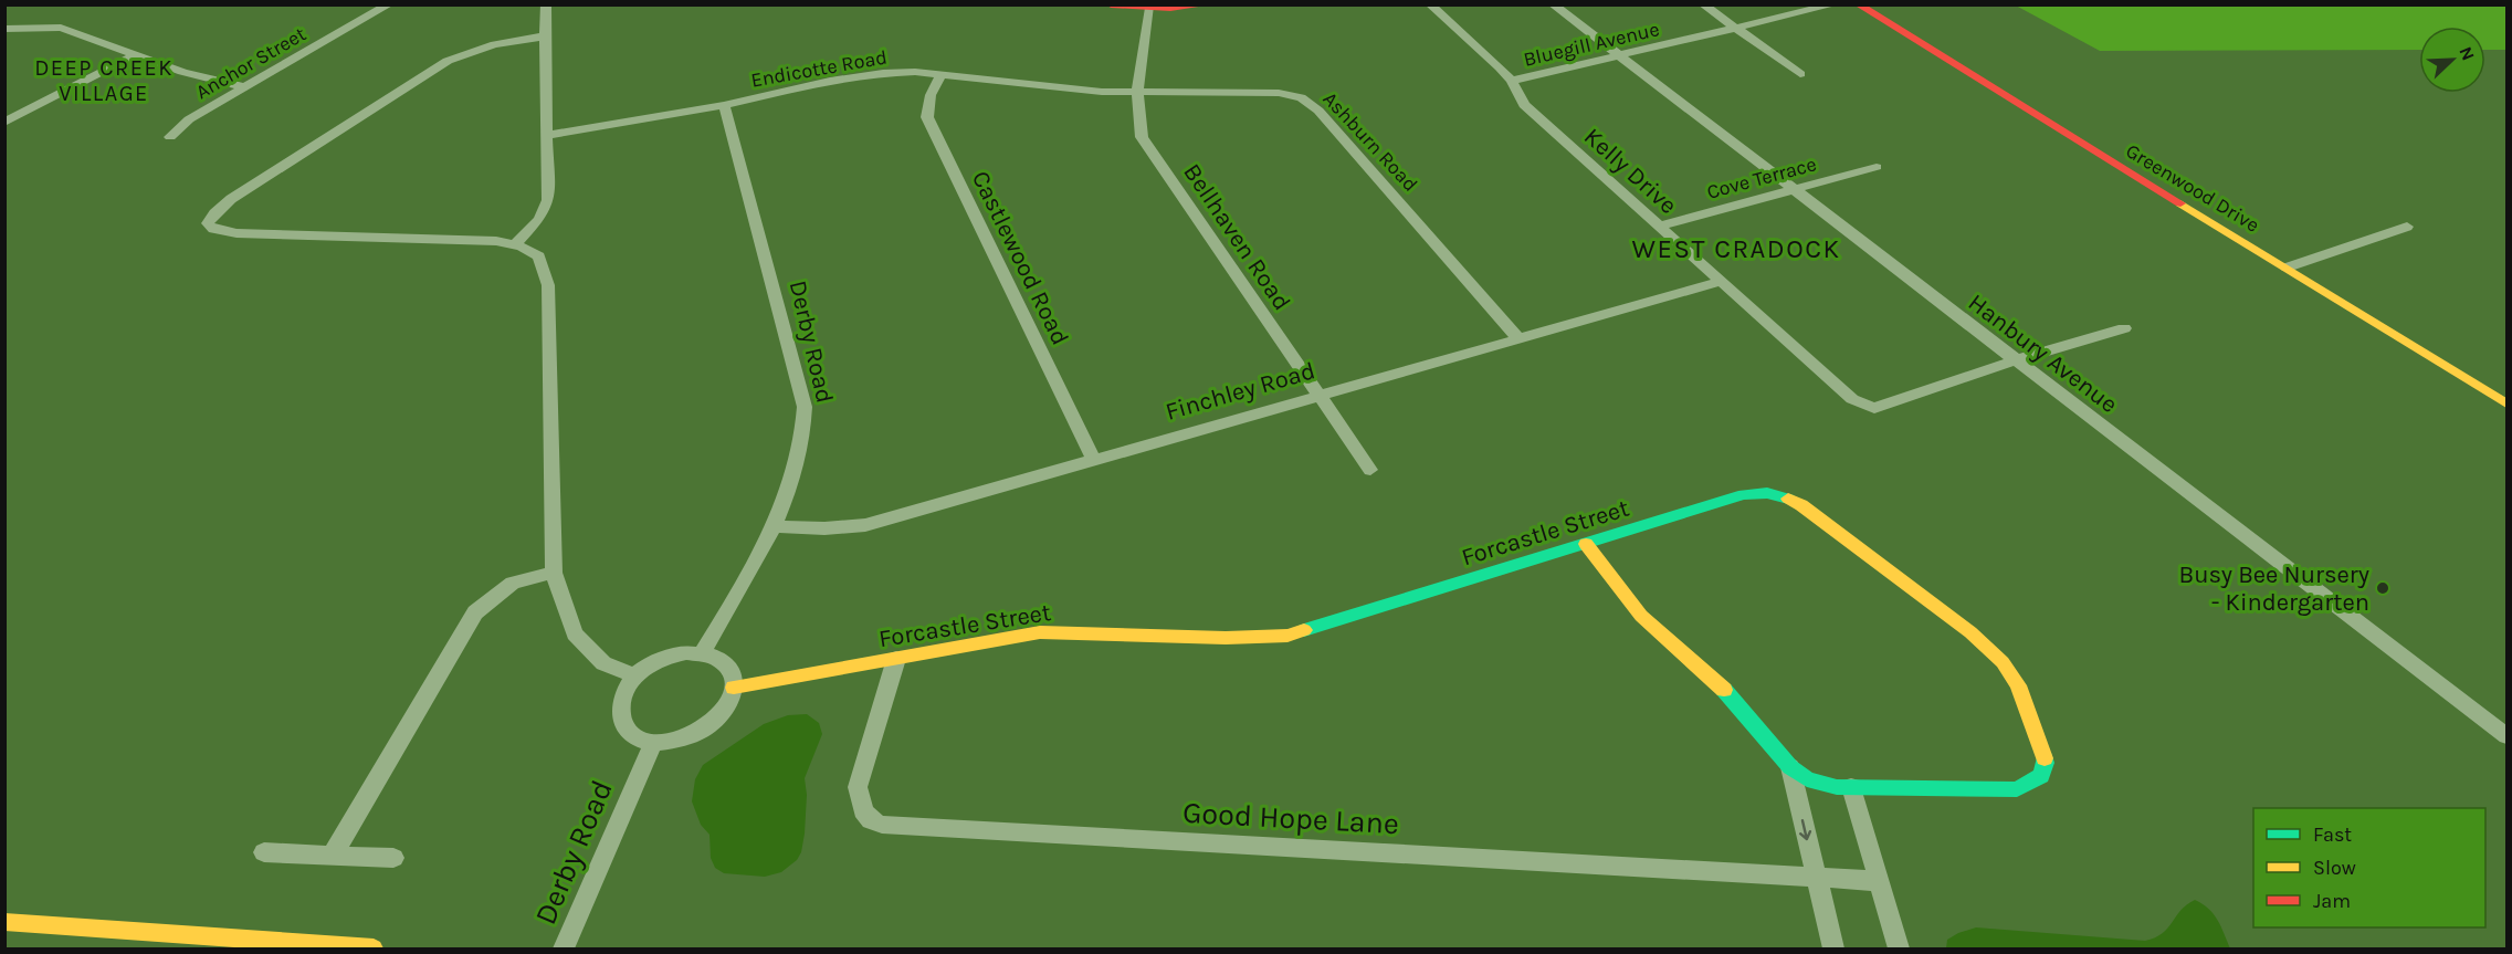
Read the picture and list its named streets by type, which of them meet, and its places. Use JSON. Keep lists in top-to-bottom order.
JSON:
{
  "streets": {
    "street": [
      "Bluegill Avenue",
      "Anchor Street",
      "Endicotte Road",
      "Ashburn Road",
      "Kelly Drive",
      "Cove Terrace",
      "Greenwood Drive",
      "Bellhaven Road",
      "Castlewood Road",
      "Derby Road",
      "Hanbury Avenue",
      "Finchley Road",
      "Forcastle Street",
      "Good Hope Lane"
    ]
  },
  "crossings": [
    ["Bluegill Avenue", "Kelly Drive"],
    ["Bluegill Avenue", "Hanbury Avenue"],
    ["Endicotte Road", "Ashburn Road"],
    ["Endicotte Road", "Bellhaven Road"],
    ["Endicotte Road", "Castlewood Road"],
    ["Endicotte Road", "Derby Road"],
    ["Ashburn Road", "Bellhaven Road"],
    ["Ashburn Road", "Finchley Road"],
    ["Kelly Drive", "Cove Terrace"],
    ["Kelly Drive", "Hanbury Avenue"],
    ["Kelly Drive", "Finchley Road"],
    ["Cove Terrace", "Hanbury Avenue"],
    ["Bellhaven Road", "Finchley Road"],
    ["Castlewood Road", "Finchley Road"],
    ["Derby Road", "Finchley Road"],
    ["Derby Road", "Forcastle Street"],
    ["Forcastle Street", "Good Hope Lane"]
  ],
  "districts": ["DEEP CREEK VILLAGE", "WEST CRADOCK"],
  "places": ["Busy Bee Nursery - Kindergarten"],
  "legend": ["Fast", "Slow", "Jam"],
  "north": "top right"
}
